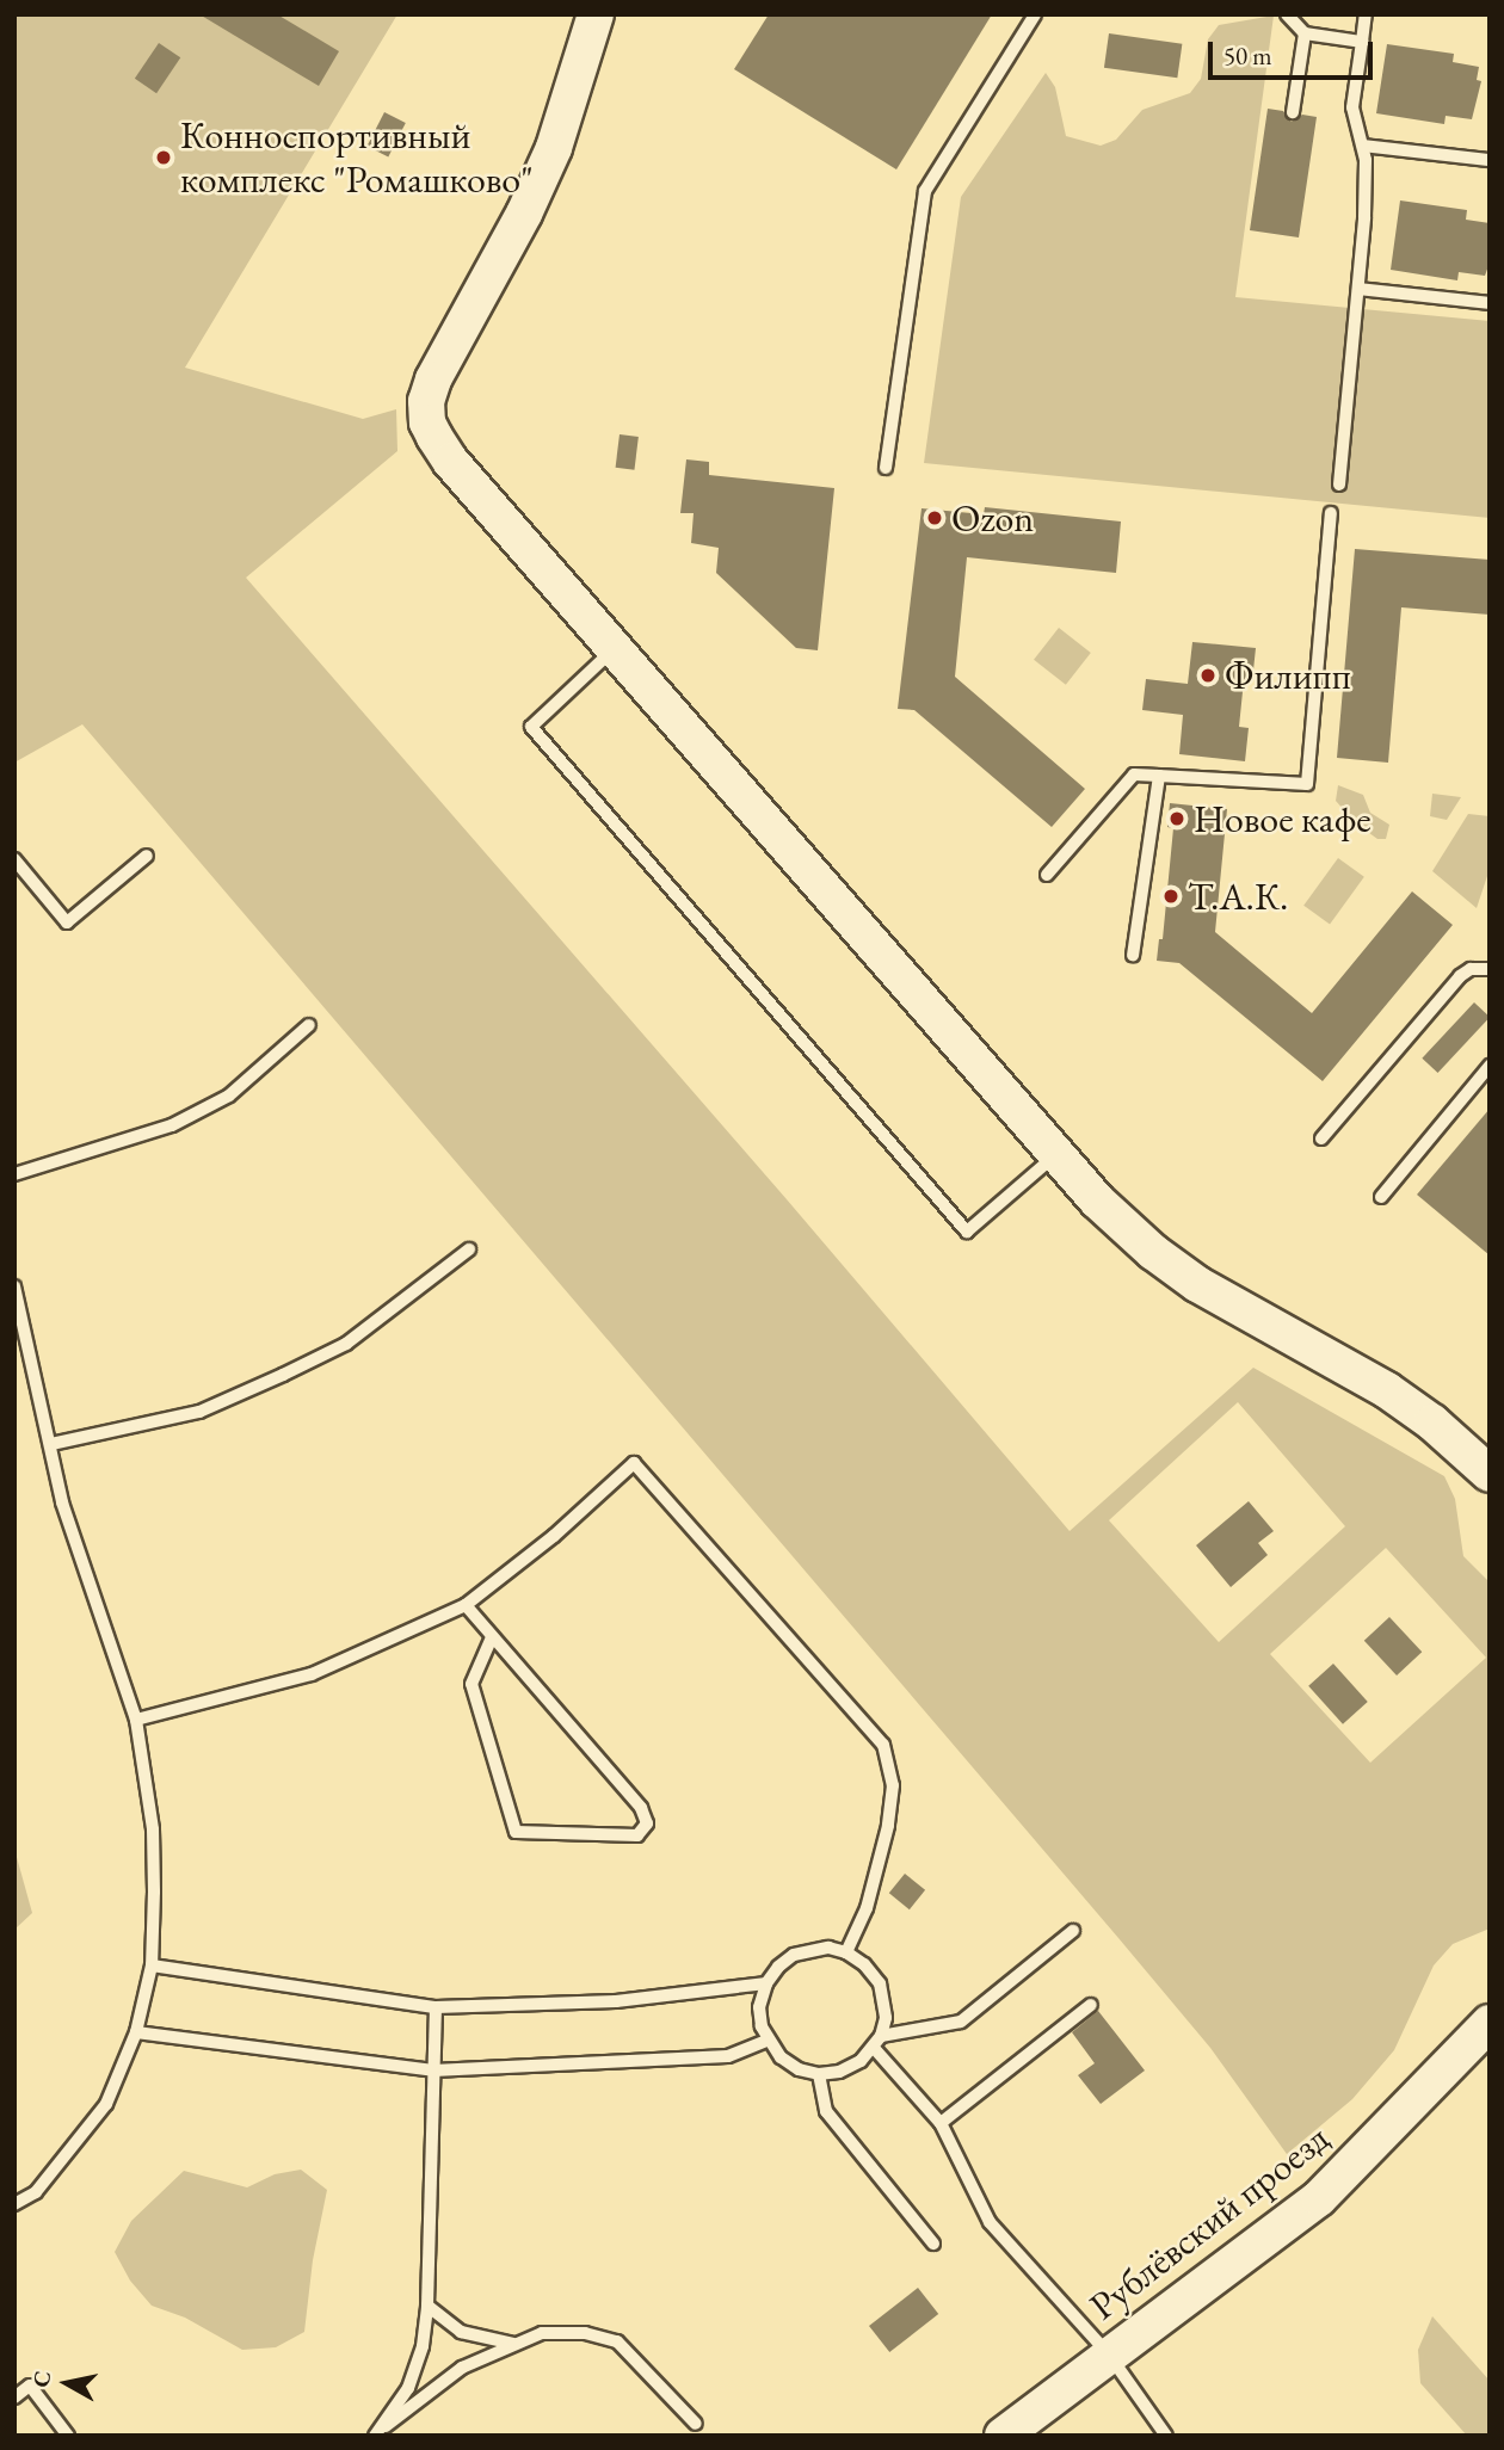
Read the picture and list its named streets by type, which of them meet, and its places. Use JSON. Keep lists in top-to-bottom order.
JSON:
{
  "streets": {
    "street": ["Рублёвский проезд"]
  },
  "places": [
    "Конноспортивный комплекс \"Ромашково\"",
    "Ozon",
    "Филипп",
    "Новое кафе",
    "Т.А.К."
  ],
  "scale_bar": "50 m",
  "north": "left"
}
